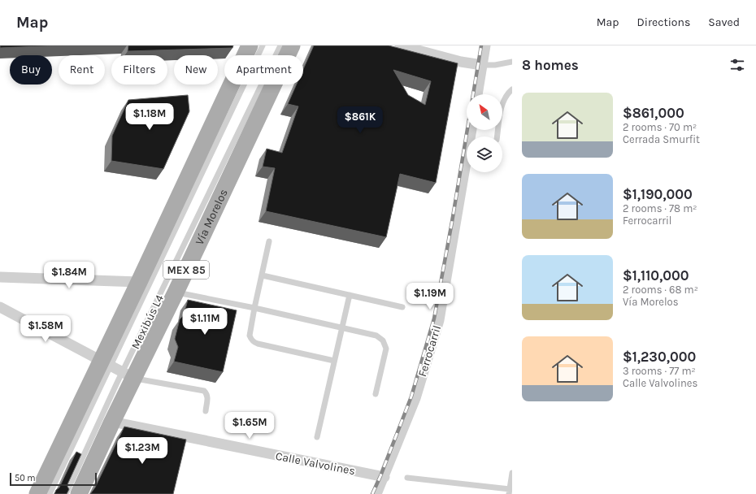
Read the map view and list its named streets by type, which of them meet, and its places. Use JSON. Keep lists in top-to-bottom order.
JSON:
{
  "streets": {
    "main road": ["Vía Morelos", "MEX 85"],
    "street": ["Ferrocarril", "Calle Valvolines"],
    "lane": ["Mexibús L4"]
  },
  "crossings": [
    ["Vía Morelos", "Mexibús L4"],
    ["Vía Morelos", "Calle Valvolines"],
    ["MEX 85", "Mexibús L4"],
    ["Ferrocarril", "Calle Valvolines"]
  ],
  "scale_bar": "50 m",
  "north": "top left",
  "page": {
    "header": "Map",
    "nav": ["Map", "Directions", "Saved"],
    "heading": "8 homes",
    "chip": [
      "Buy",
      "Rent",
      "Filters",
      "New",
      "Apartment"
    ],
    "list": [
      {
        "name": "$861,000",
        "note": "2 rooms · 70 m² · Cerrada Smurfit"
      },
      {
        "name": "$1,190,000",
        "note": "2 rooms · 78 m² · Ferrocarril"
      },
      {
        "name": "$1,110,000",
        "note": "2 rooms · 68 m² · Vía Morelos"
      },
      {
        "name": "$1,230,000",
        "note": "3 rooms · 77 m² · Calle Valvolines"
      }
    ],
    "price": [
      "$1.18M",
      "$861K",
      "$1.84M",
      "$1.19M",
      "$1.11M",
      "$1.58M",
      "$1.65M",
      "$1.23M"
    ],
    "scale": "50 m"
  }
}
